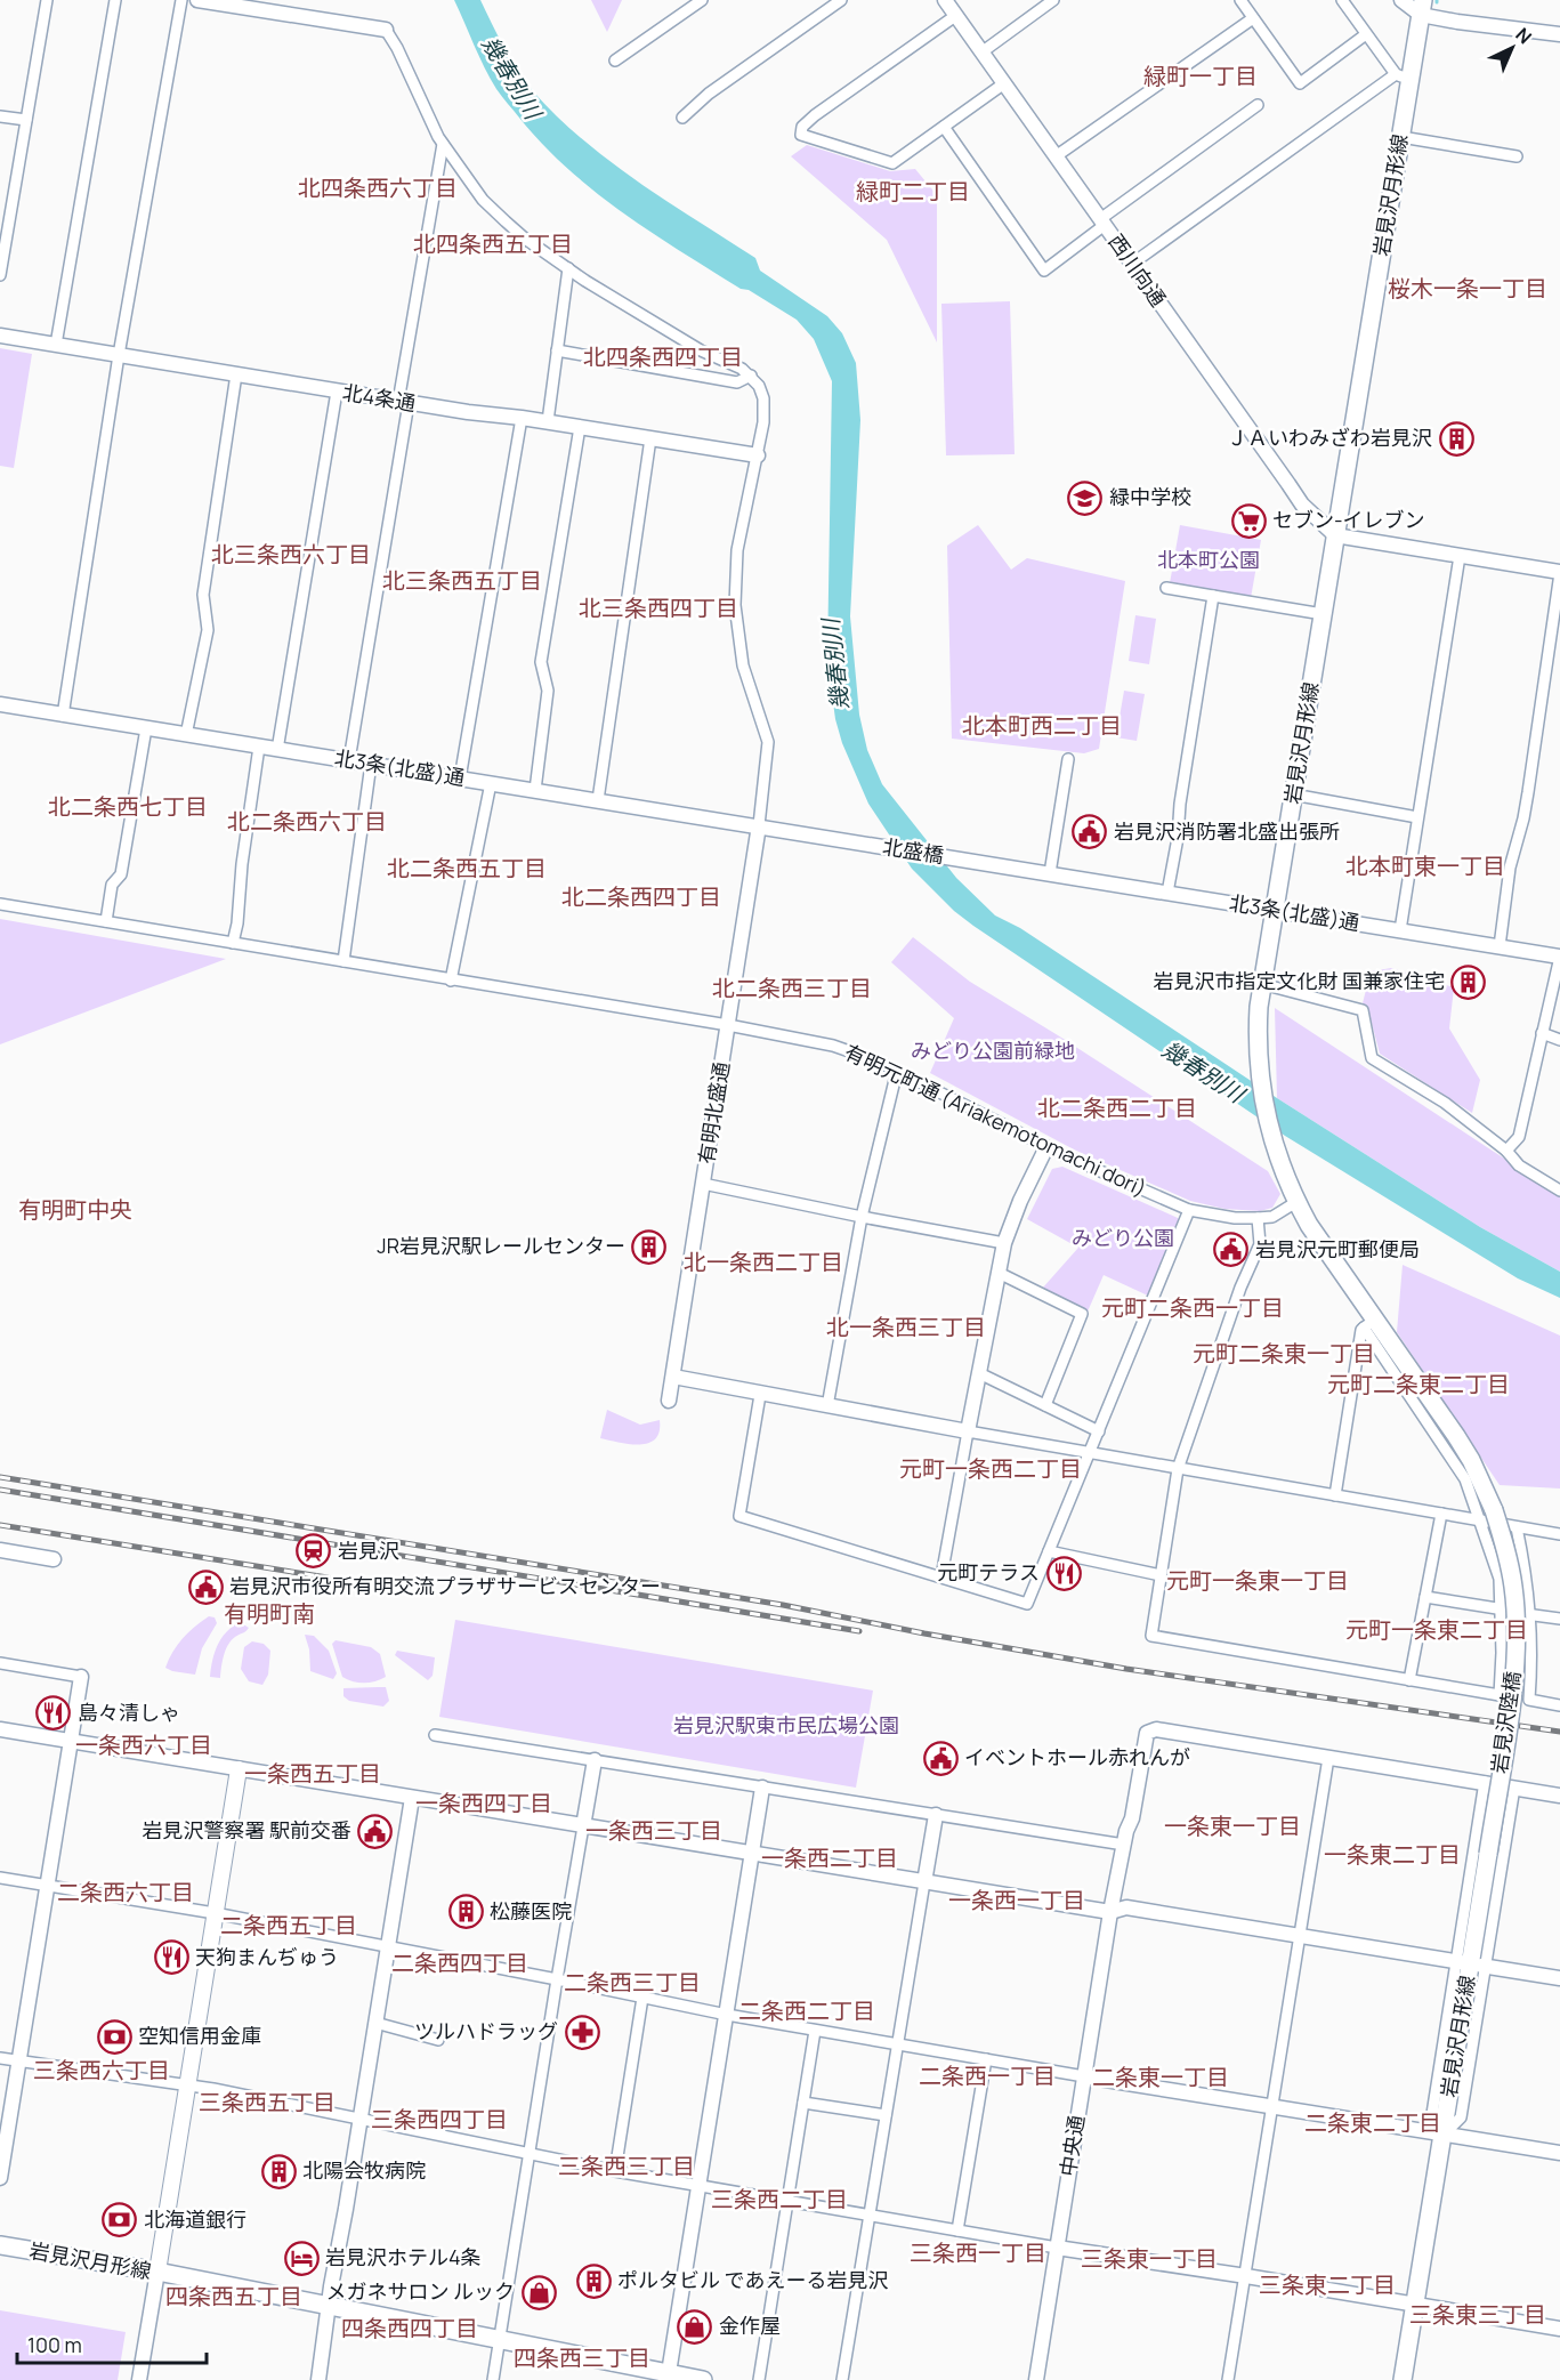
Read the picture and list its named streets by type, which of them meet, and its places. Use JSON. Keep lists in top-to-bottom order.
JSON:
{
  "streets": {
    "main road": ["岩見沢月形線", "岩見沢陸橋"],
    "street": [
      "西川向通",
      "北4条通",
      "北3条(北盛)通",
      "北盛橋",
      "有明北盛通",
      "有明元町通 (Ariakemotomachi dori)",
      "中央通"
    ]
  },
  "crossings": [
    ["岩見沢月形線", "西川向通"],
    ["岩見沢月形線", "北3条(北盛)通"],
    ["岩見沢月形線", "有明元町通 (Ariakemotomachi dori)"],
    ["岩見沢月形線", "岩見沢陸橋"],
    ["北3条(北盛)通", "北盛橋"],
    ["北3条(北盛)通", "有明北盛通"],
    ["有明北盛通", "有明元町通 (Ariakemotomachi dori)"]
  ],
  "districts": [
    "緑町一丁目",
    "北四条西六丁目",
    "緑町二丁目",
    "北四条西五丁目",
    "桜木一条一丁目",
    "北四条西四丁目",
    "北三条西六丁目",
    "北三条西五丁目",
    "北三条西四丁目",
    "北本町西二丁目",
    "北二条西七丁目",
    "北二条西六丁目",
    "北本町東一丁目",
    "北二条西五丁目",
    "北二条西四丁目",
    "北二条西三丁目",
    "北二条西二丁目",
    "有明町中央",
    "北一条西二丁目",
    "元町二条西一丁目",
    "北一条西三丁目",
    "元町二条東一丁目",
    "元町二条東二丁目",
    "元町一条西二丁目",
    "元町一条東一丁目",
    "有明町南",
    "元町一条東二丁目",
    "一条西六丁目",
    "一条西五丁目",
    "一条西四丁目",
    "一条東一丁目",
    "一条西三丁目",
    "一条東二丁目",
    "一条西二丁目",
    "二条西六丁目",
    "一条西一丁目",
    "二条西五丁目",
    "二条西四丁目",
    "二条西三丁目",
    "二条西二丁目",
    "三条西六丁目",
    "二条西一丁目",
    "二条東一丁目",
    "三条西五丁目",
    "三条西四丁目",
    "二条東二丁目",
    "三条西三丁目",
    "三条西二丁目",
    "三条西一丁目",
    "三条東一丁目",
    "三条東二丁目",
    "四条西五丁目",
    "三条東三丁目",
    "四条西四丁目",
    "四条西三丁目"
  ],
  "water": ["幾春別川"],
  "parks": [
    "北本町公園",
    "みどり公園前緑地",
    "みどり公園",
    "岩見沢駅東市民広場公園"
  ],
  "places": {
    "building": [
      "ＪＡいわみざわ岩見沢",
      "岩見沢市指定文化財 国兼家住宅",
      "JR岩見沢駅レールセンター",
      "松藤医院",
      "北陽会牧病院",
      "ポルタビル であえーる岩見沢"
    ],
    "school or university": ["緑中学校"],
    "supermarket": ["セブン-イレブン"],
    "public building": [
      "岩見沢消防署北盛出張所",
      "岩見沢元町郵便局",
      "岩見沢市役所有明交流プラザサービスセンター",
      "イベントホール赤れんが",
      "岩見沢警察署 駅前交番"
    ],
    "station": ["岩見沢"],
    "restaurant": ["元町テラス", "島々清しゃ", "天狗まんぢゅう"],
    "pharmacy": ["ツルハドラッグ"],
    "bank": ["空知信用金庫", "北海道銀行"],
    "hotel": ["岩見沢ホテル4条"],
    "shop": ["メガネサロン ルック", "金作屋"]
  },
  "scale_bar": "100 m",
  "north": "top right"
}
